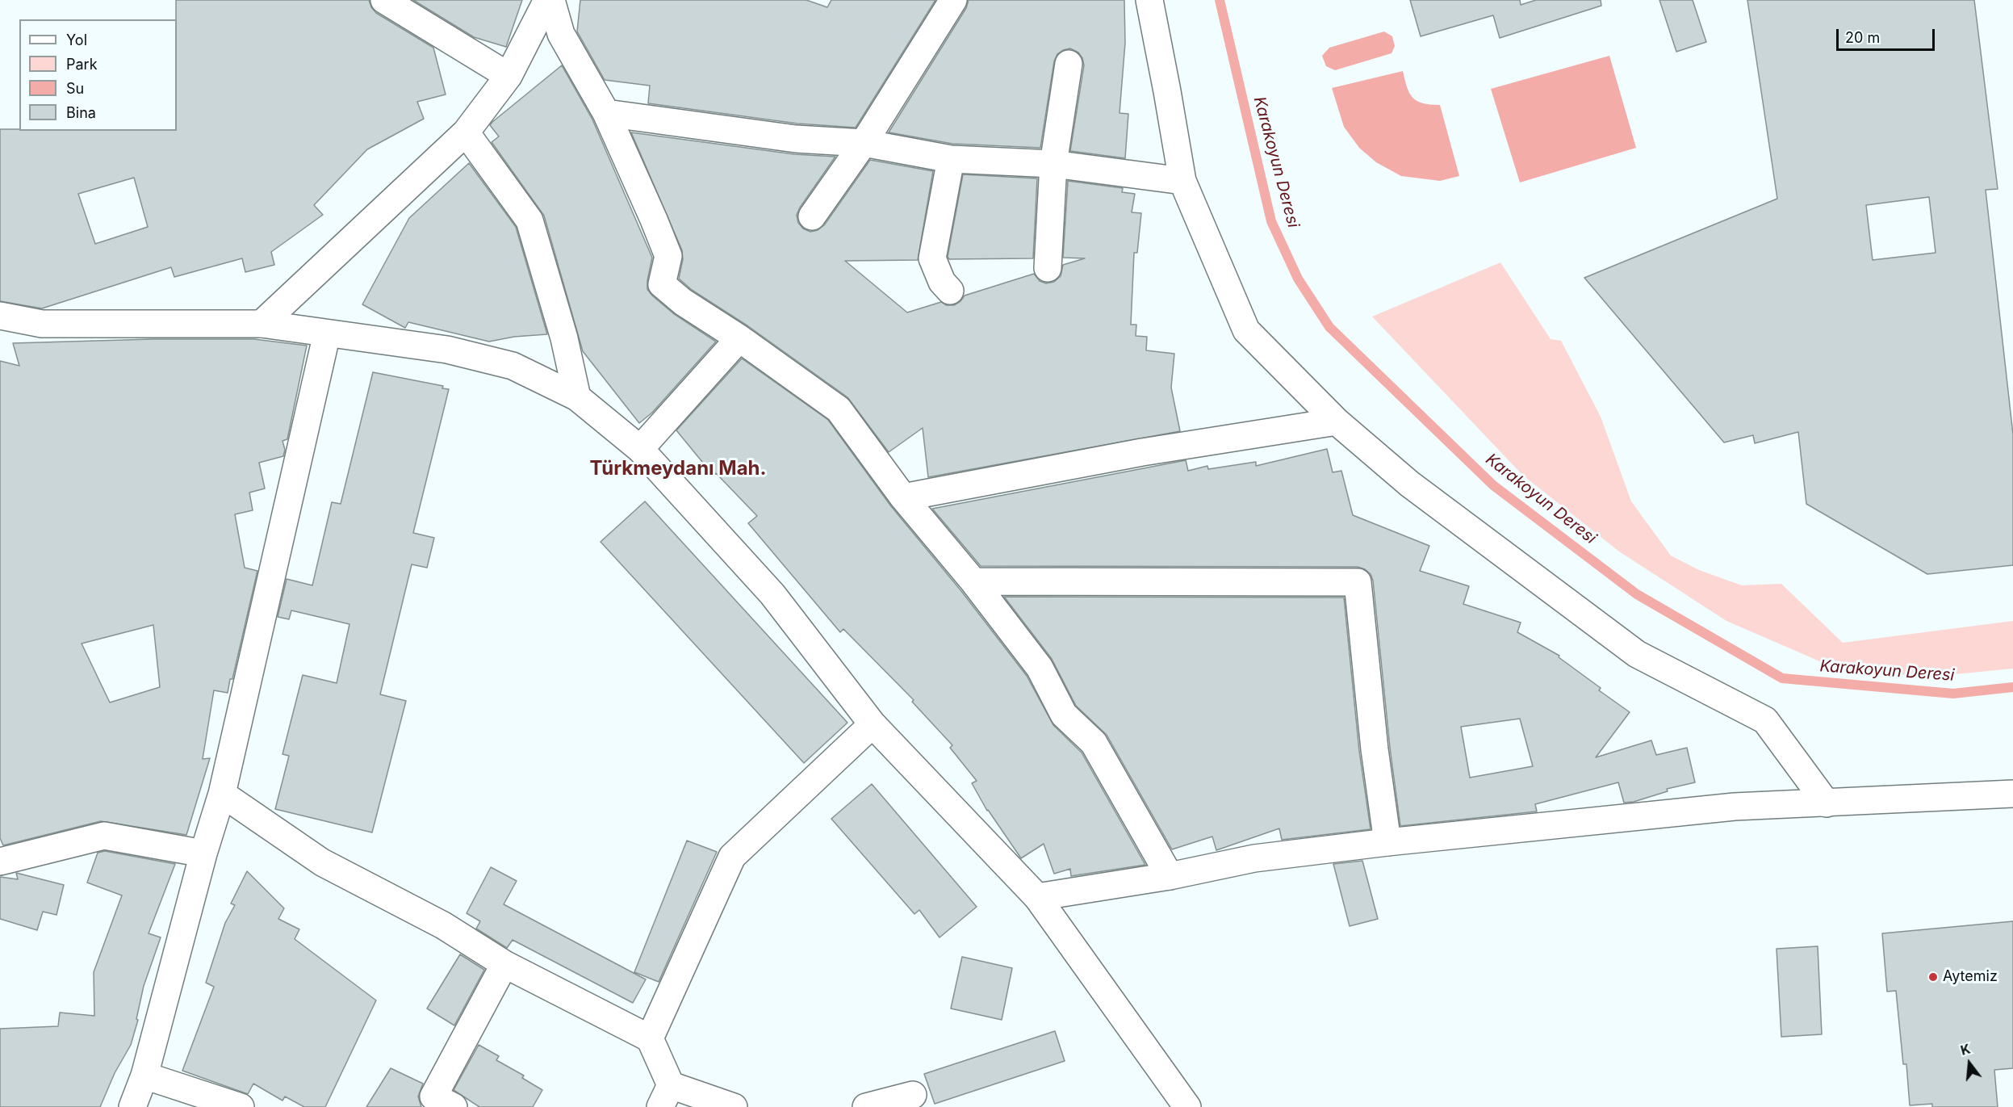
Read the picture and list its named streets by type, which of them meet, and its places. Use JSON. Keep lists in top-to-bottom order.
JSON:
{
  "districts": ["Türkmeydanı Mah."],
  "water": ["Karakoyun Deresi"],
  "places": ["Aytemiz"],
  "legend": [
    "Yol",
    "Park",
    "Su",
    "Bina"
  ],
  "scale_bar": "20 m",
  "north": "top"
}
